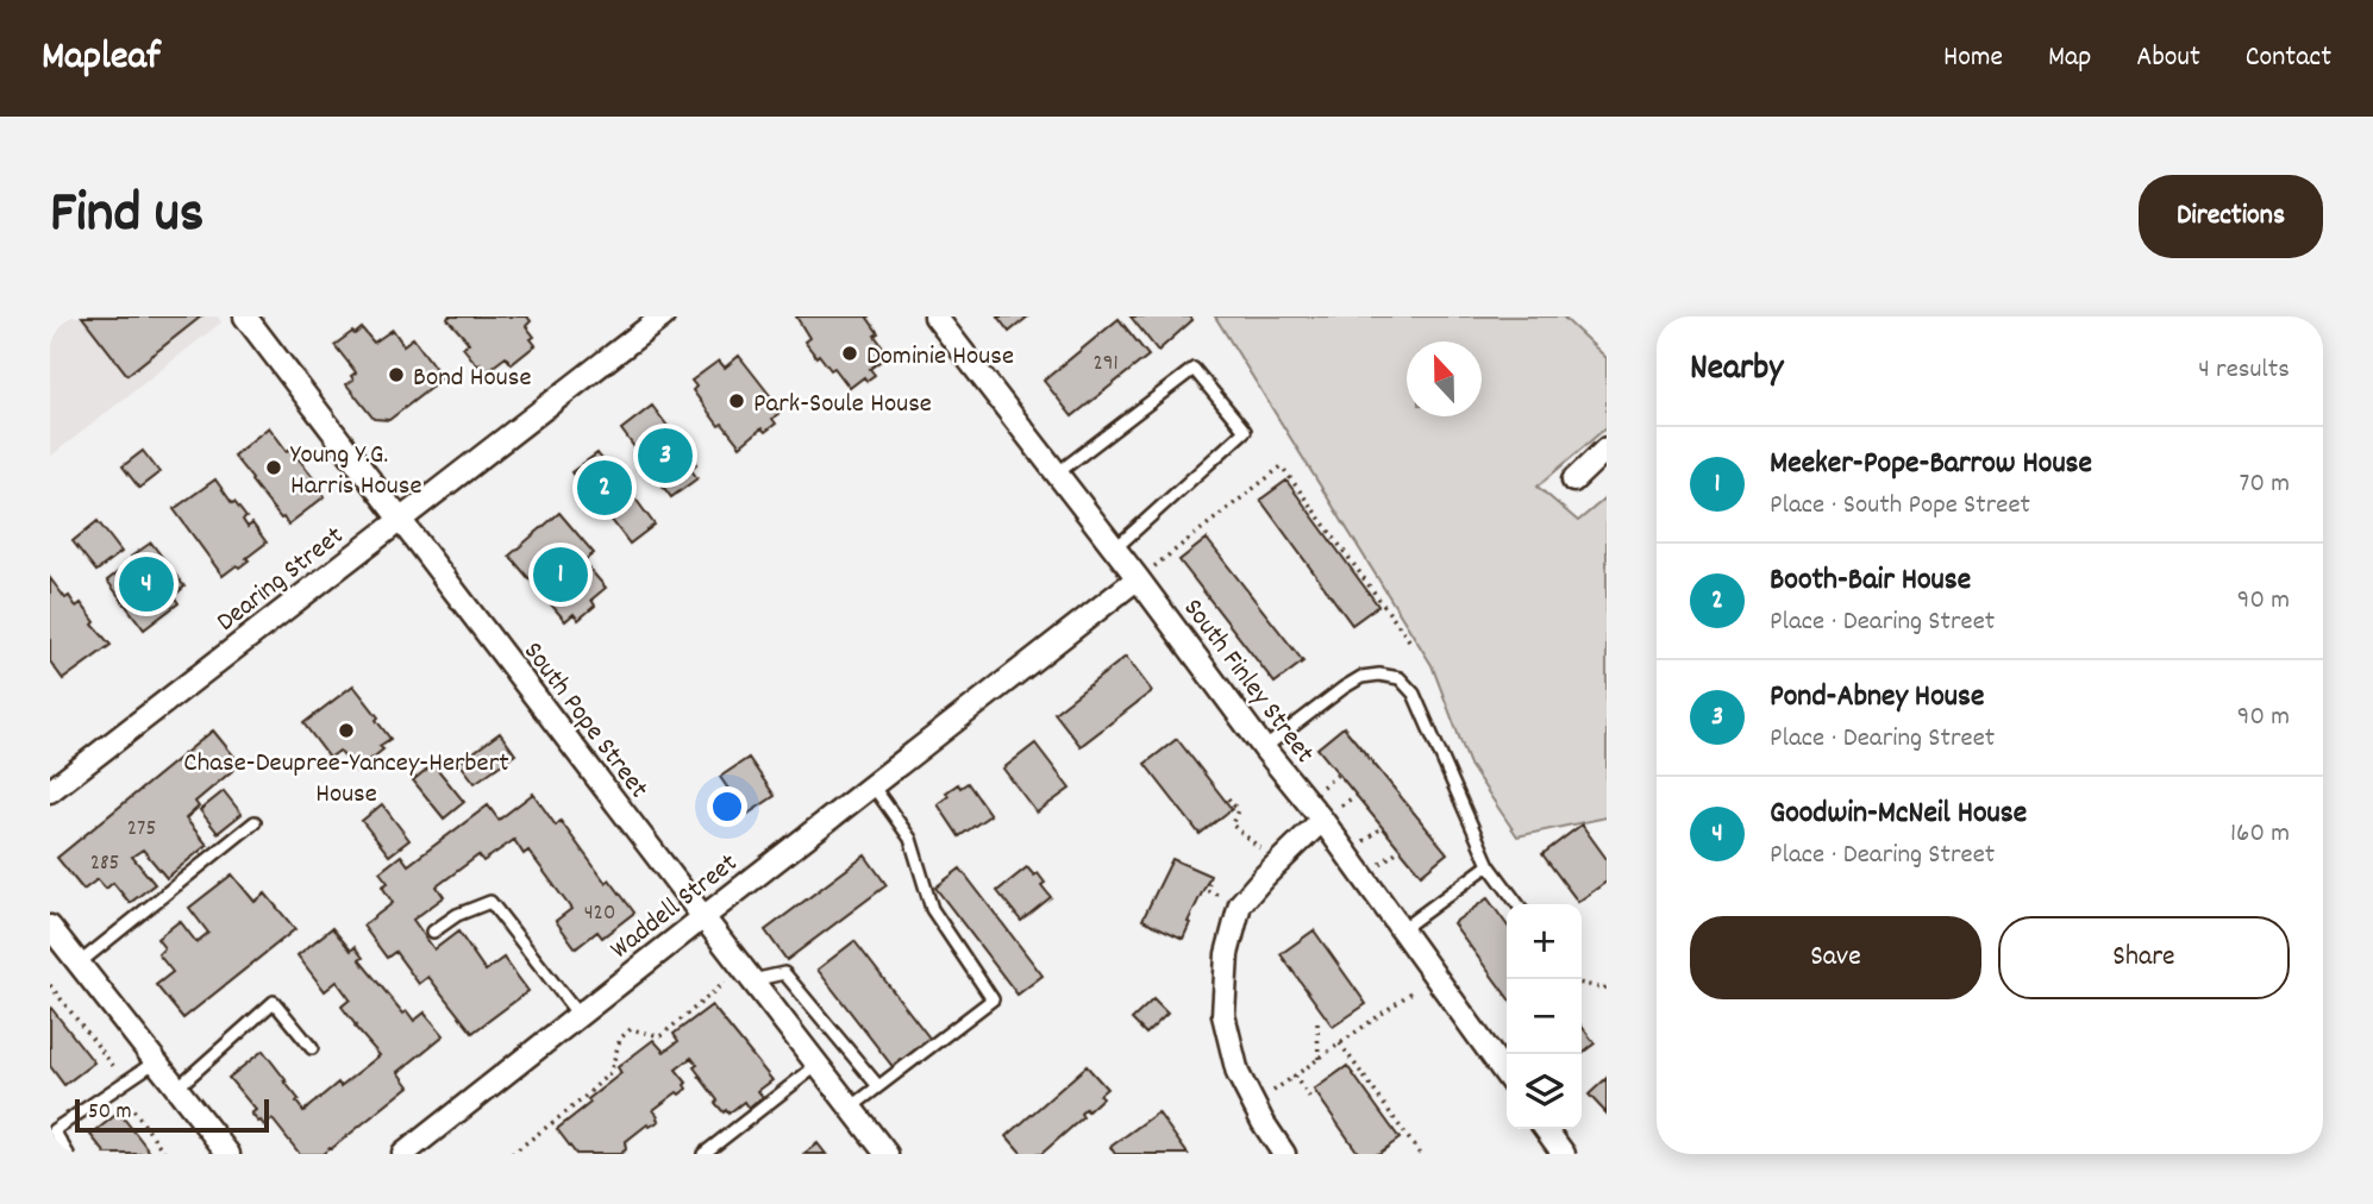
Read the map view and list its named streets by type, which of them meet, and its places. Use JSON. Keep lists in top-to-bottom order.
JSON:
{
  "streets": {
    "street": [
      "Dearing Street",
      "South Finley Street",
      "South Pope Street",
      "Waddell Street"
    ]
  },
  "crossings": [
    ["Dearing Street", "South Pope Street"],
    ["South Finley Street", "Waddell Street"],
    ["South Pope Street", "Waddell Street"]
  ],
  "places": [
    "Dominie House",
    "Bond House",
    "Park-Soule House",
    "Young Y.G. Harris House",
    "Chase-Deupree-Yancey-Herbert House"
  ],
  "house_numbers": [
    "291",
    "275",
    "285",
    "420"
  ],
  "scale_bar": "50 m",
  "north": "top",
  "page": {
    "header": "Mapleaf",
    "nav": [
      "Home",
      "Map",
      "About",
      "Contact"
    ],
    "title": "Find us",
    "buttons": [
      "Directions",
      ["Save", "Share"]
    ],
    "heading": ["Nearby", "4 results"],
    "pins": [
      "3",
      "2",
      "1",
      "4"
    ],
    "list": [
      {
        "mark": "1",
        "name": "Meeker-Pope-Barrow House",
        "note": "Place · South Pope Street",
        "value": "70 m"
      },
      {
        "mark": "2",
        "name": "Booth-Bair House",
        "note": "Place · Dearing Street",
        "value": "90 m"
      },
      {
        "mark": "3",
        "name": "Pond-Abney House",
        "note": "Place · Dearing Street",
        "value": "90 m"
      },
      {
        "mark": "4",
        "name": "Goodwin-McNeil House",
        "note": "Place · Dearing Street",
        "value": "160 m"
      }
    ],
    "map_buttons": ["+", "−"],
    "scale": "50 m"
  }
}
